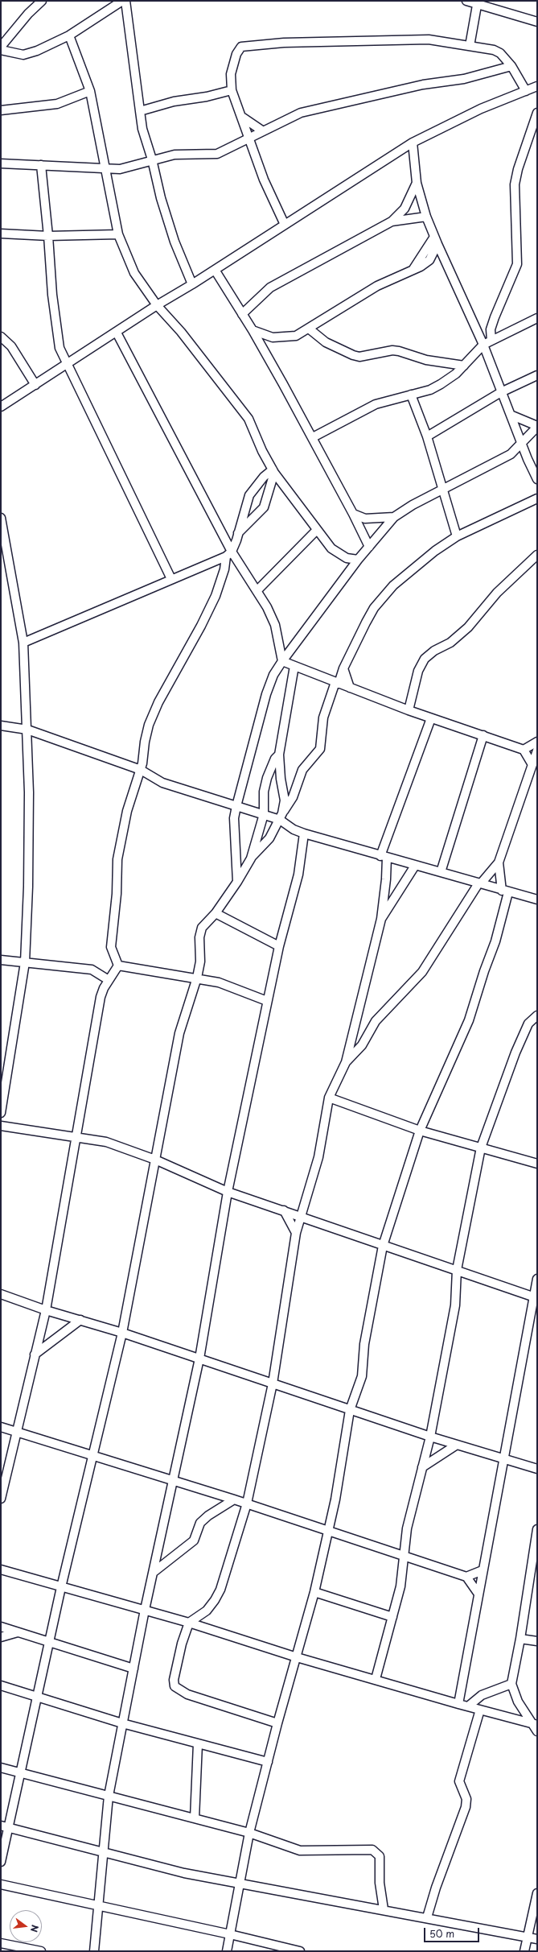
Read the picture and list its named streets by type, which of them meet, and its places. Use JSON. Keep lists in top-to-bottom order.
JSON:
{
  "scale_bar": "50 m",
  "north": "right"
}
